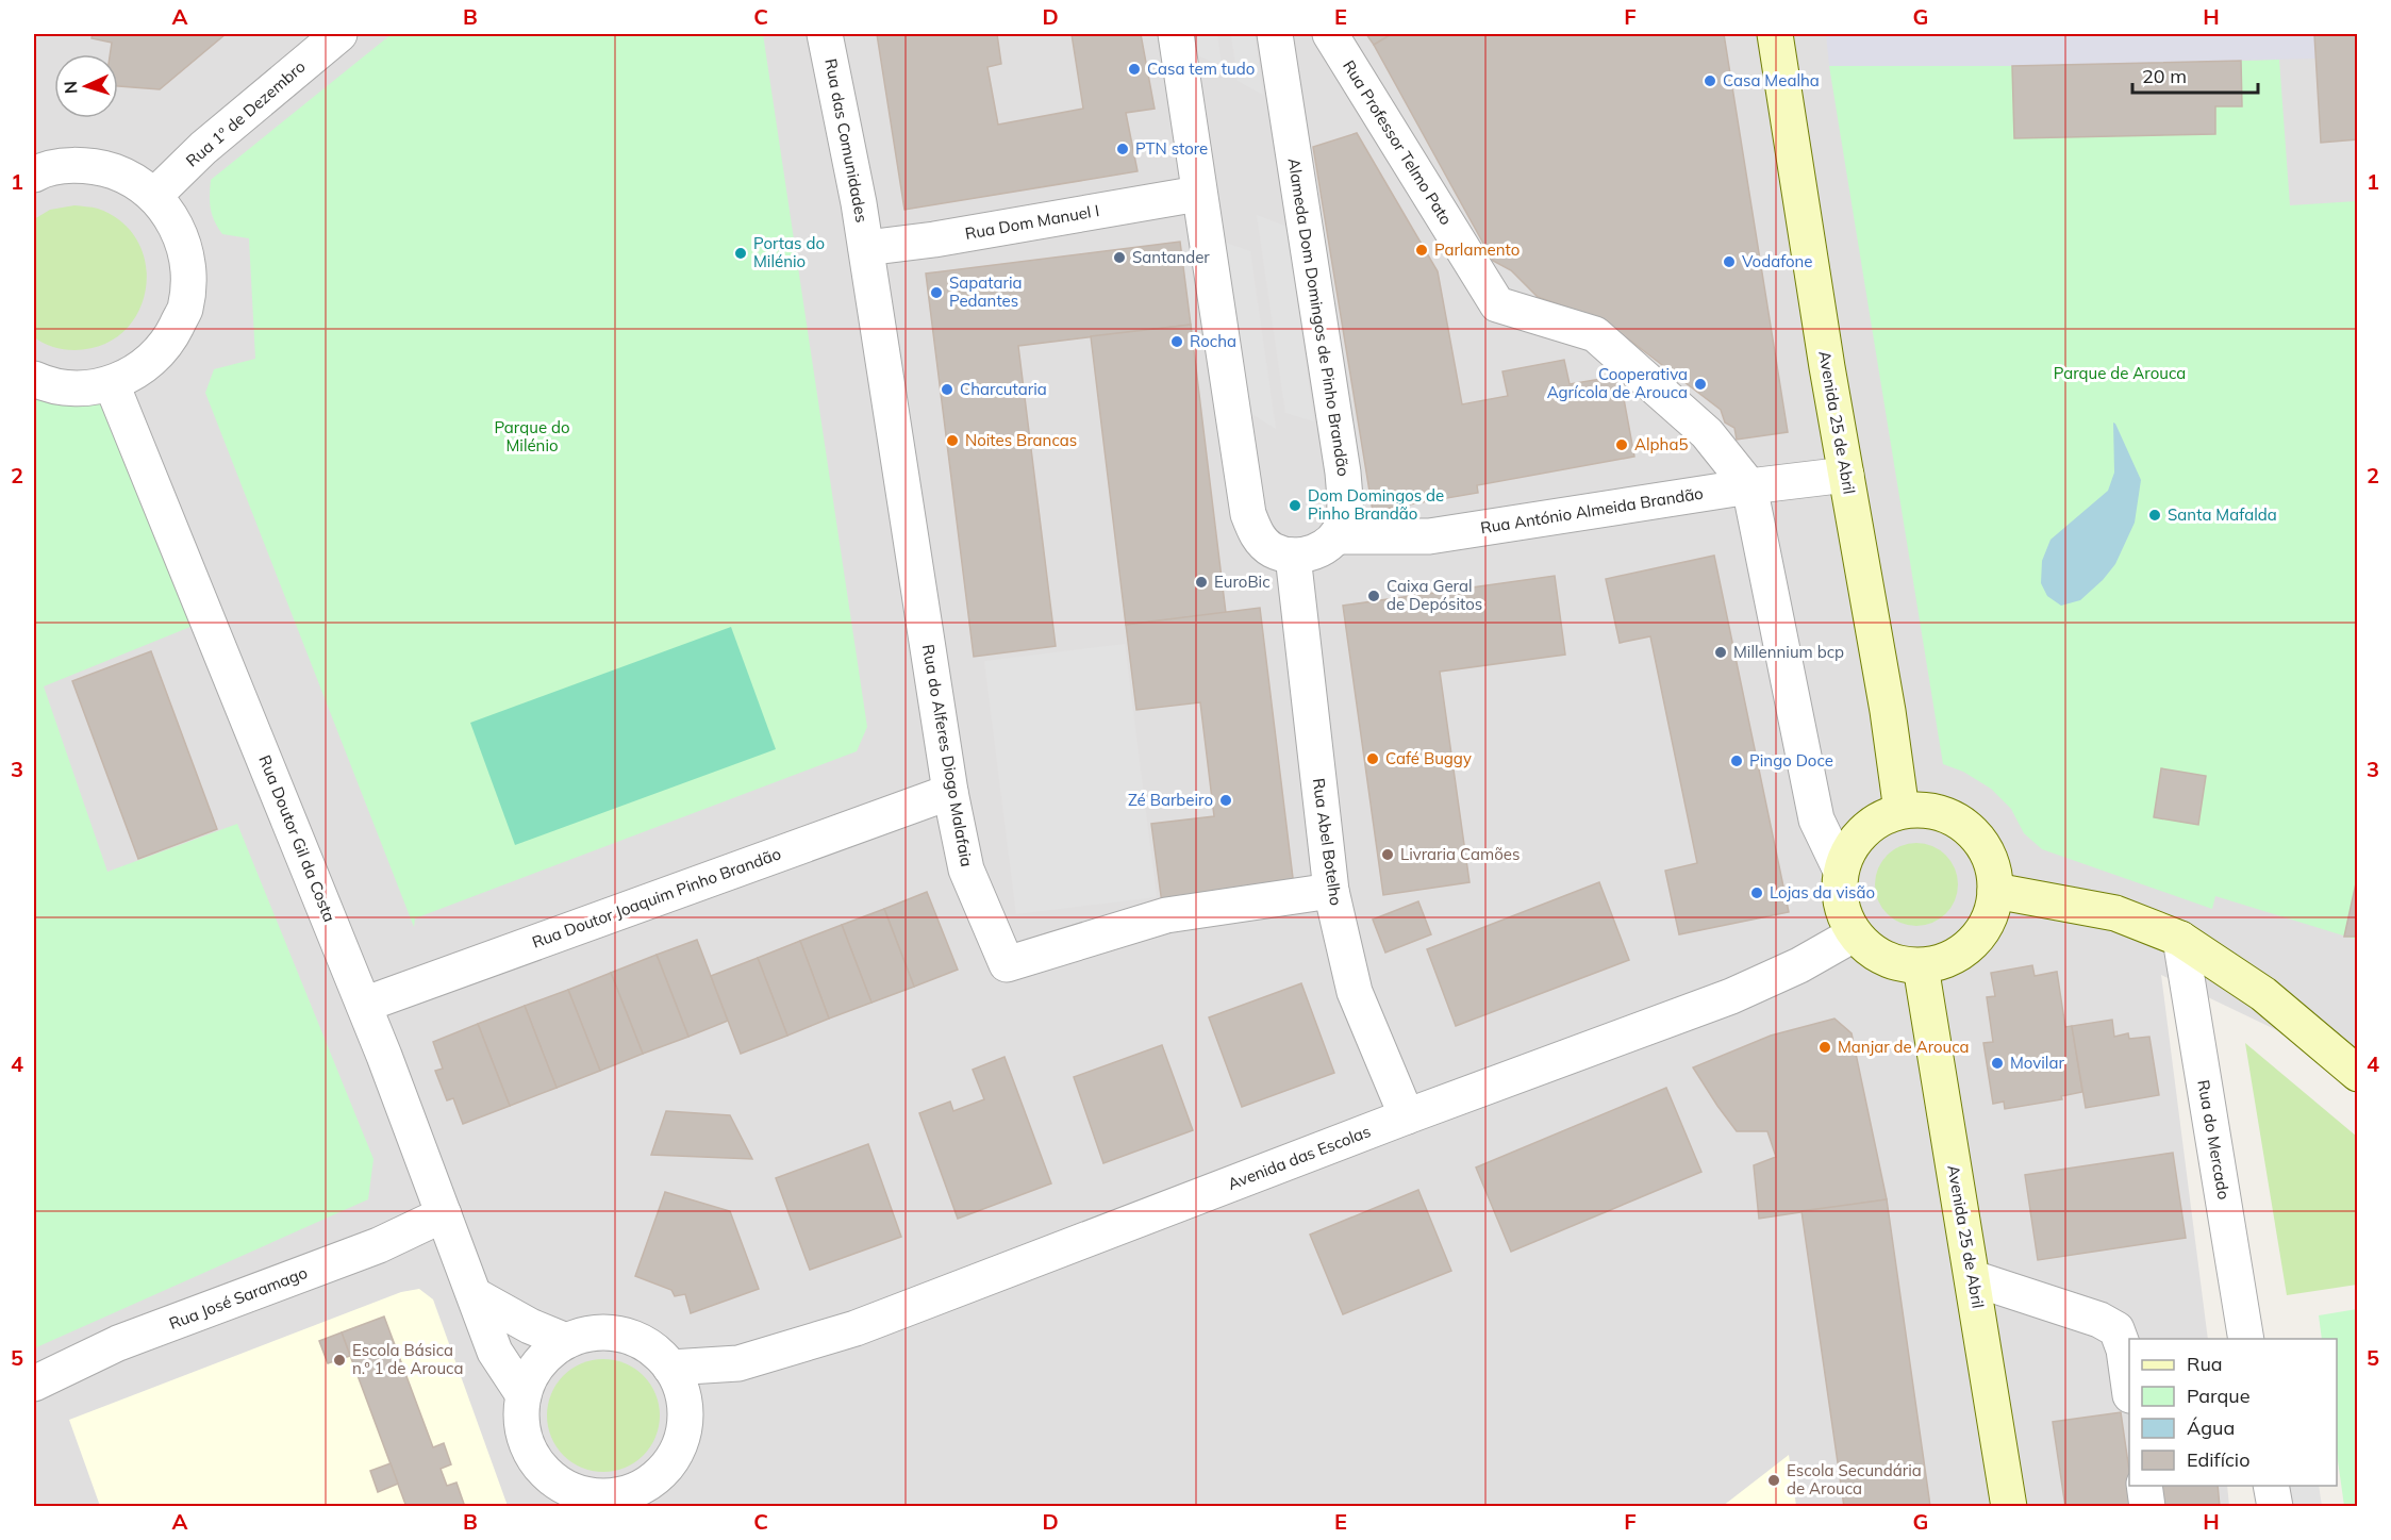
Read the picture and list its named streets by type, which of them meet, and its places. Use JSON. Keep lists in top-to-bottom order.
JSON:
{
  "streets": {
    "main road": ["Avenida 25 de Abril"],
    "street": [
      "Rua 1º de Dezembro",
      "Rua das Comunidades",
      "Rua Professor Telmo Pato",
      "Rua Dom Manuel I",
      "Alameda Dom Domingos de Pinho Brandão",
      "Rua António Almeida Brandão",
      "Rua do Alferes Diogo Malafaia",
      "Rua Doutor Gil da Costa",
      "Rua Abel Botelho",
      "Rua Doutor Joaquim Pinho Brandão",
      "Rua do Mercado",
      "Avenida das Escolas",
      "Rua José Saramago"
    ]
  },
  "crossings": [
    ["Rua das Comunidades", "Rua Dom Manuel I"],
    ["Rua das Comunidades", "Rua do Alferes Diogo Malafaia"],
    ["Rua Professor Telmo Pato", "Rua António Almeida Brandão"],
    ["Rua Dom Manuel I", "Rua do Alferes Diogo Malafaia"],
    ["Alameda Dom Domingos de Pinho Brandão", "Rua António Almeida Brandão"],
    ["Avenida 25 de Abril", "Rua António Almeida Brandão"],
    ["Avenida 25 de Abril", "Avenida das Escolas"],
    ["Rua do Alferes Diogo Malafaia", "Rua Abel Botelho"],
    ["Rua do Alferes Diogo Malafaia", "Rua Doutor Joaquim Pinho Brandão"],
    ["Rua Doutor Gil da Costa", "Rua Doutor Joaquim Pinho Brandão"],
    ["Rua Doutor Gil da Costa", "Avenida das Escolas"],
    ["Rua Doutor Gil da Costa", "Rua José Saramago"],
    ["Rua Abel Botelho", "Avenida das Escolas"]
  ],
  "parks": ["Parque de Arouca", "Parque do Milénio"],
  "places": [
    "Casa tem tudo",
    "Casa Mealha",
    "PTN store",
    "Parlamento",
    "Portas do Milénio",
    "Santander",
    "Vodafone",
    "Sapataria Pedantes",
    "Rocha",
    "Cooperativa Agrícola de Arouca",
    "Charcutaria",
    "Noites Brancas",
    "Alpha5",
    "Dom Domingos de Pinho Brandão",
    "Santa Mafalda",
    "EuroBic",
    "Caixa Geral de Depósitos",
    "Millennium bcp",
    "Café Buggy",
    "Pingo Doce",
    "Zé Barbeiro",
    "Livraria Camões",
    "Lojas da visão",
    "Manjar de Arouca",
    "Movilar",
    "Escola Básica n.º 1 de Arouca",
    "Escola Secundária de Arouca"
  ],
  "legend": [
    "Rua",
    "Parque",
    "Água",
    "Edifício"
  ],
  "scale_bar": "20 m",
  "north": "left",
  "grid": {
    "columns": [
      "A",
      "B",
      "C",
      "D",
      "E",
      "F",
      "G",
      "H"
    ],
    "rows": [
      "1",
      "2",
      "3",
      "4",
      "5"
    ]
  }
}
